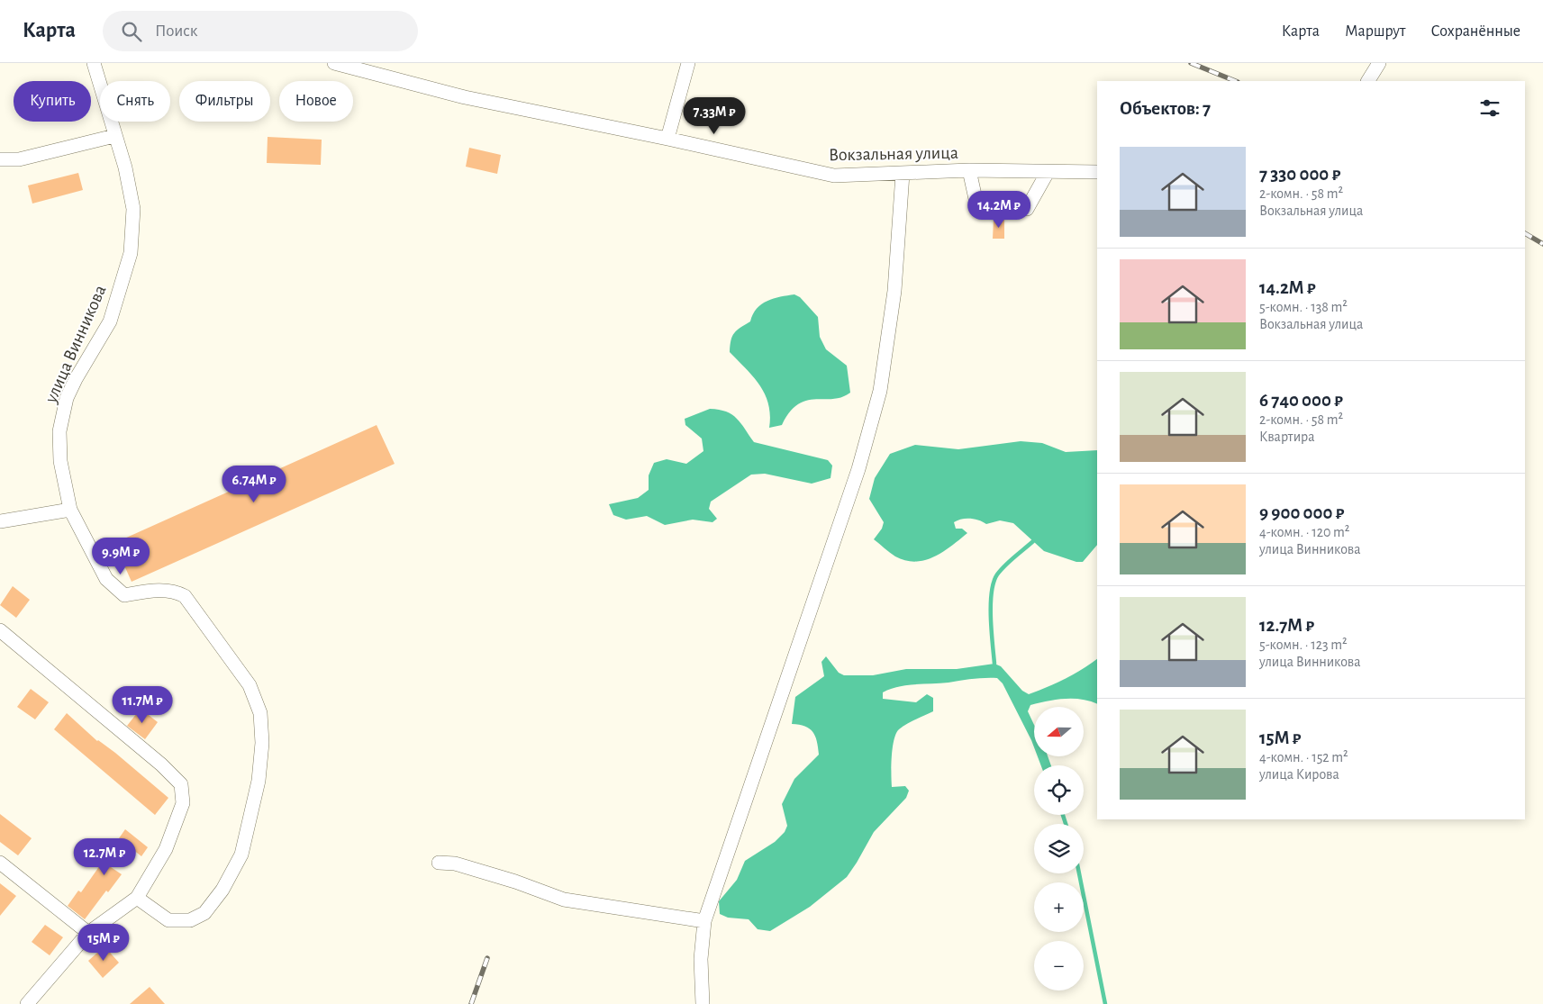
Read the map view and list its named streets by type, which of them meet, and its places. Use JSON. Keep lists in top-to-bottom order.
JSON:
{
  "streets": {
    "street": ["Вокзальная улица", "улица Винникова"]
  },
  "north": "left",
  "page": {
    "header": "Карта",
    "search": "Поиск",
    "nav": ["Карта", "Маршрут", "Сохранённые"],
    "chip": [
      "Купить",
      "Снять",
      "Фильтры",
      "Новое"
    ],
    "heading": "Объектов: 7",
    "price": [
      "7.33M ₽",
      "14.2M ₽",
      "6.74M ₽",
      "9.9M ₽",
      "11.7M ₽",
      "12.7M ₽",
      "15M ₽"
    ],
    "list": [
      {
        "name": "7 330 000 ₽",
        "note": "2-комн. · 58 m² · Вокзальная улица"
      },
      {
        "name": "14.2M ₽",
        "note": "5-комн. · 138 m² · Вокзальная улица"
      },
      {
        "name": "6 740 000 ₽",
        "note": "2-комн. · 58 m² · Квартира"
      },
      {
        "name": "9 900 000 ₽",
        "note": "4-комн. · 120 m² · улица Винникова"
      },
      {
        "name": "12.7M ₽",
        "note": "5-комн. · 123 m² · улица Винникова"
      },
      {
        "name": "15M ₽",
        "note": "4-комн. · 152 m² · улица Кирова"
      }
    ],
    "map_buttons": ["+", "−"]
  }
}
